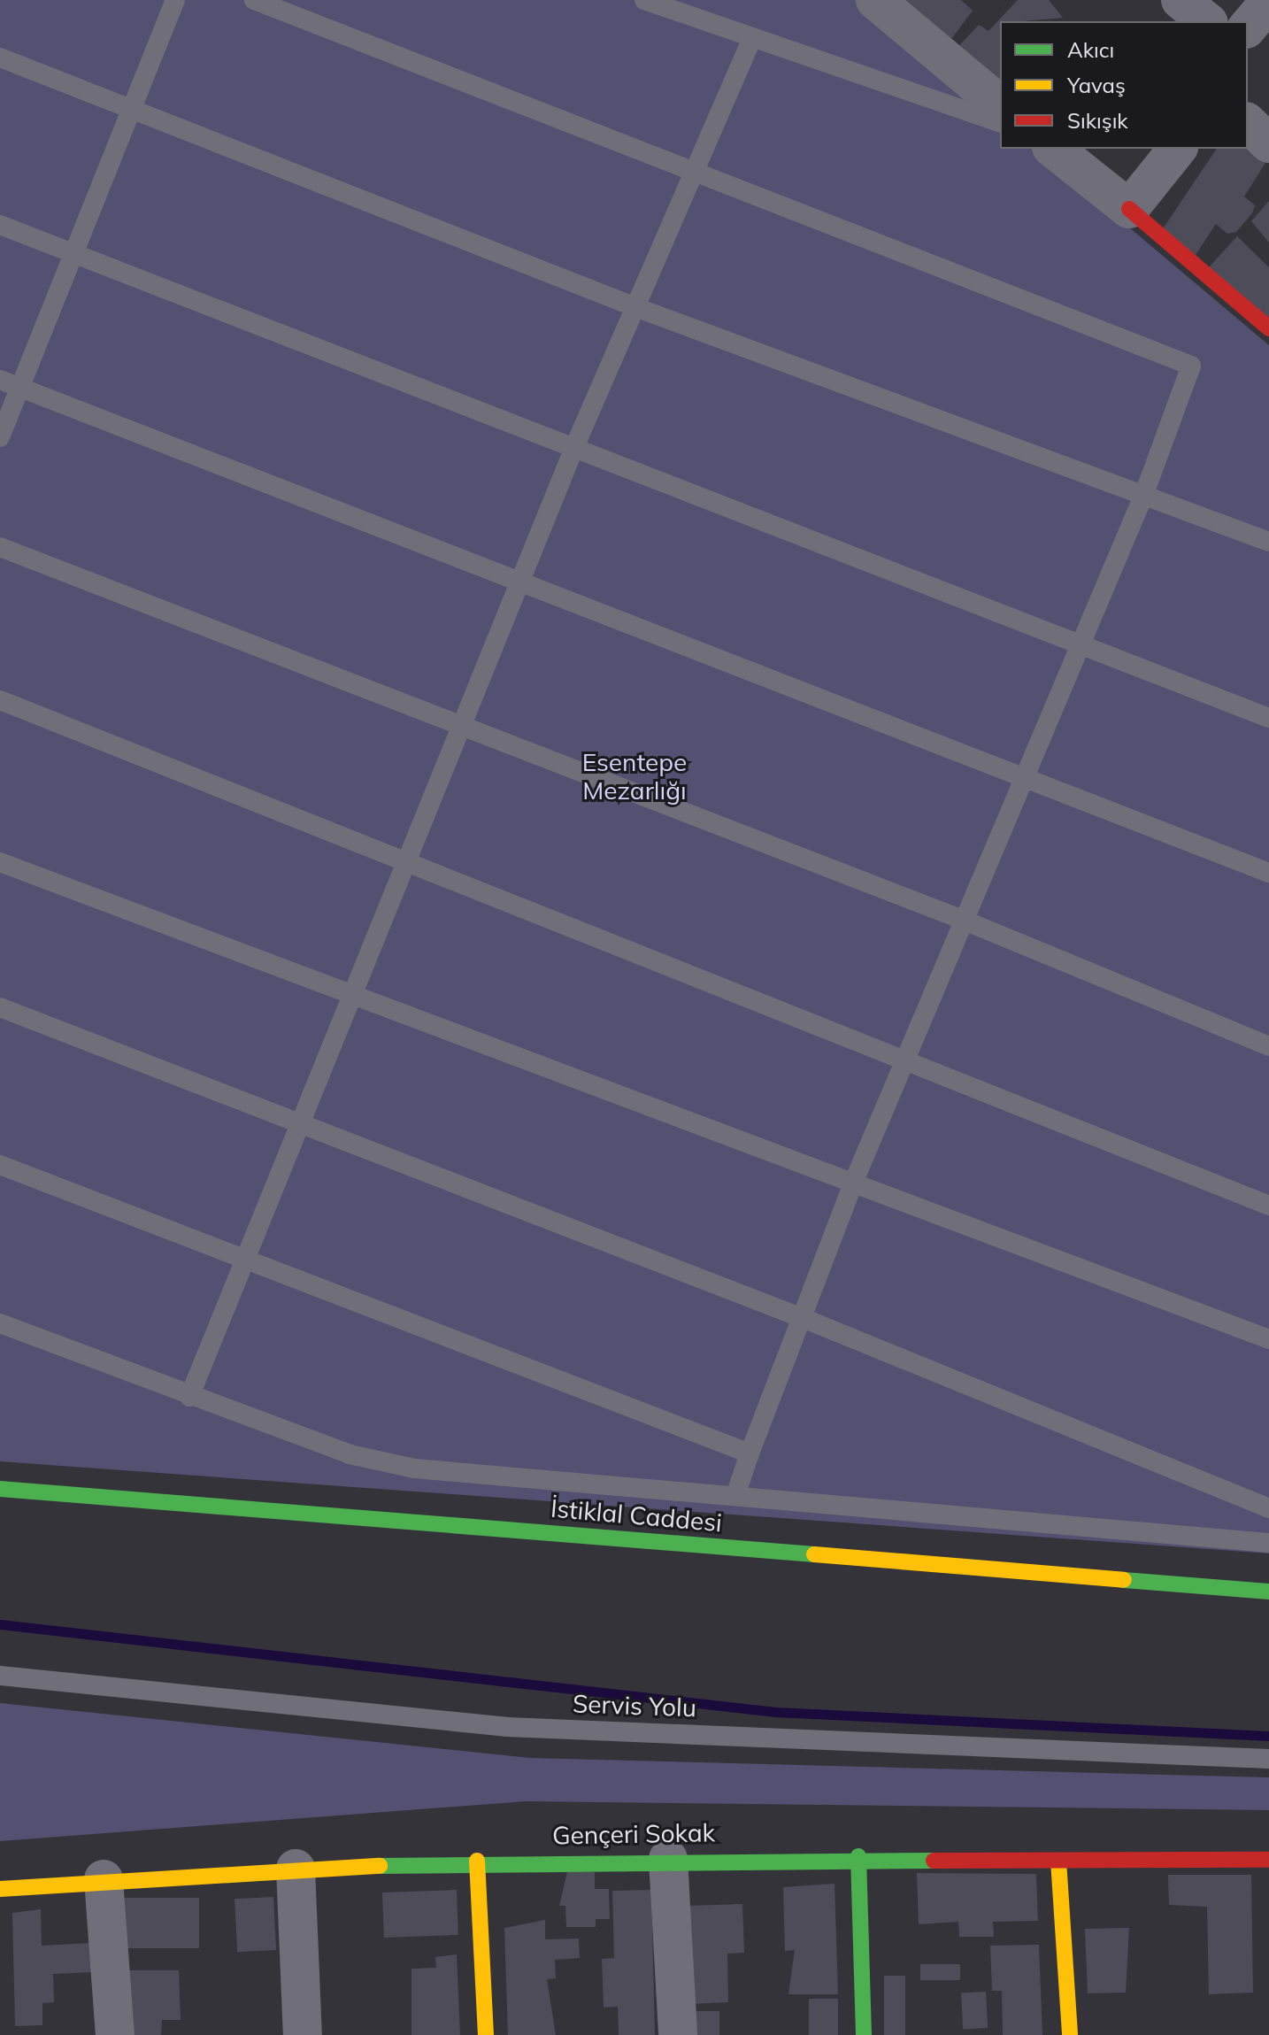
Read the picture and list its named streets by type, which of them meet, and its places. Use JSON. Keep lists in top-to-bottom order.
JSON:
{
  "streets": {
    "street": ["İstiklal Caddesi", "Gençeri Sokak"],
    "lane": ["Servis Yolu"]
  },
  "parks": ["Esentepe Mezarlığı"],
  "legend": ["Akıcı", "Yavaş", "Sıkışık"]
}
